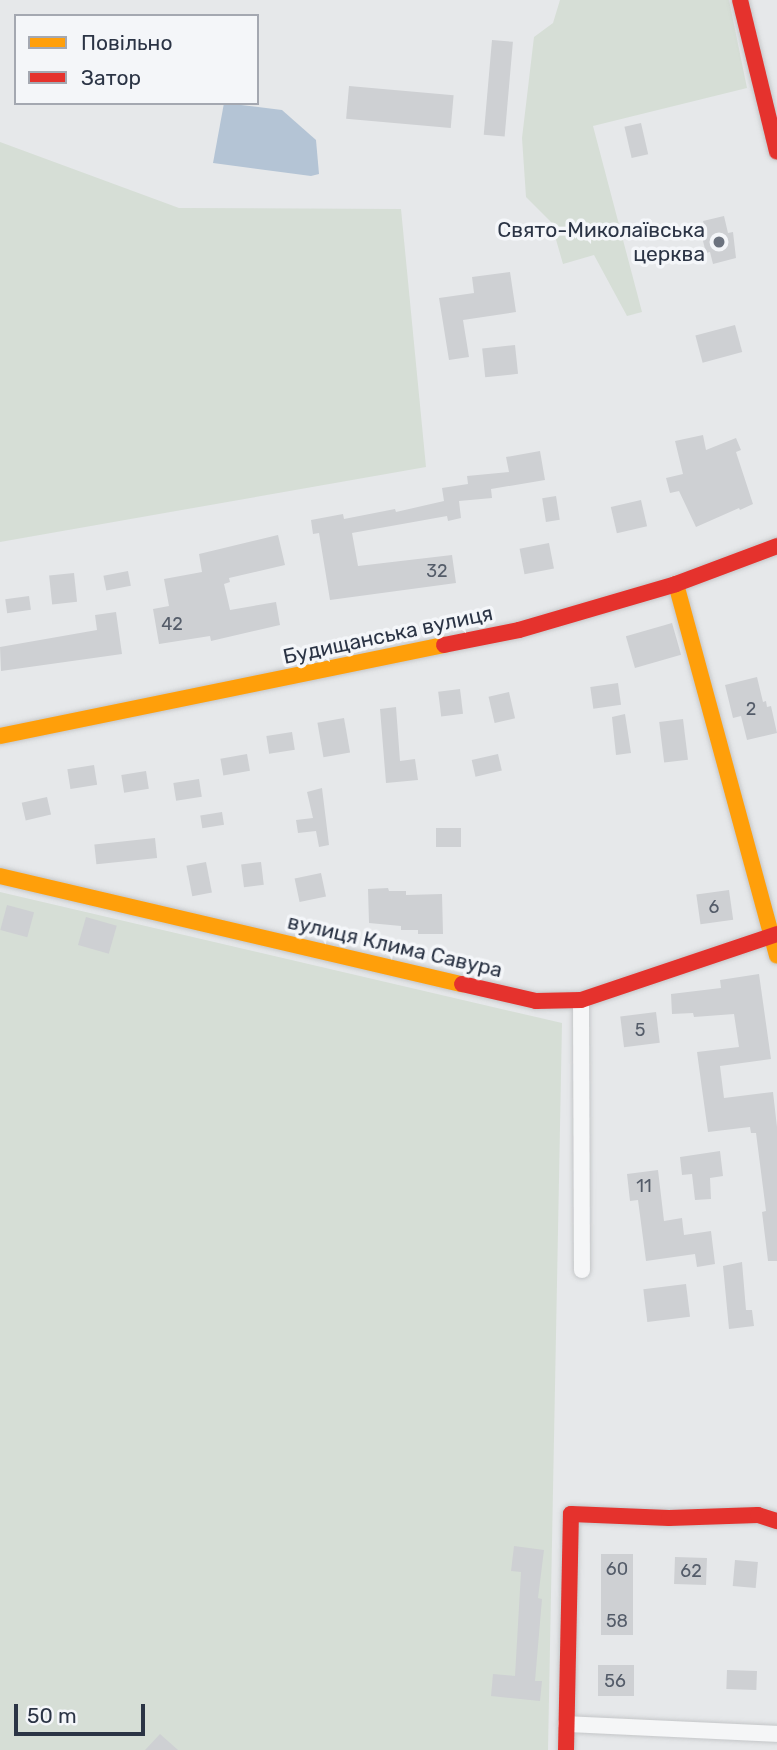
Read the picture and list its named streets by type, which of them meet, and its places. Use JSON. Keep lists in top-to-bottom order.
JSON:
{
  "streets": {
    "street": ["Будищанська вулиця", "вулиця Клима Савура"]
  },
  "places": ["Свято-Миколаївська церква"],
  "house_numbers": [
    "32",
    "42",
    "2",
    "6",
    "5",
    "11",
    "60",
    "62",
    "58",
    "56"
  ],
  "legend": ["Повільно", "Затор"],
  "scale_bar": "50 m"
}
